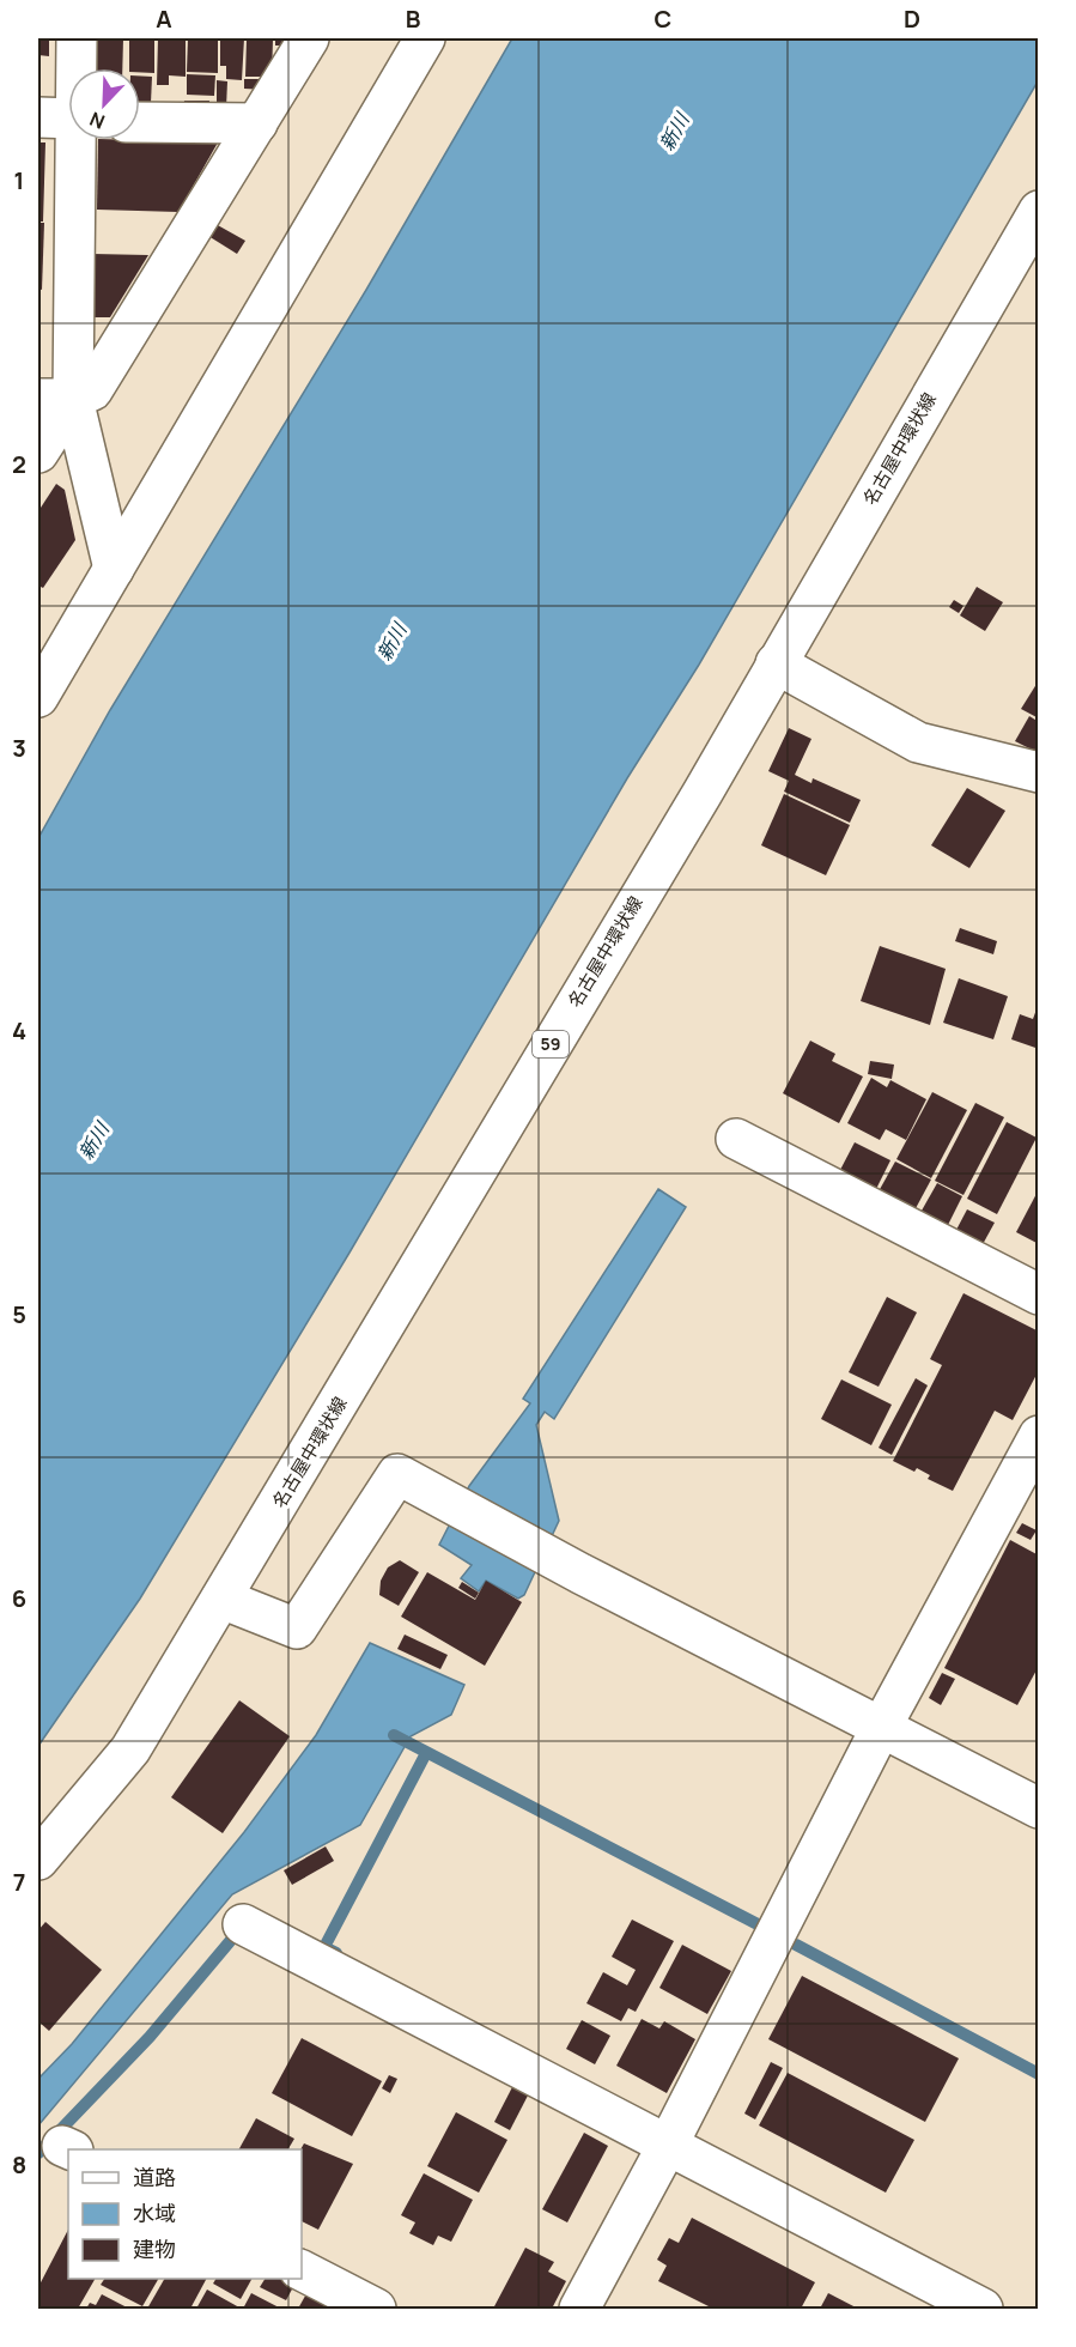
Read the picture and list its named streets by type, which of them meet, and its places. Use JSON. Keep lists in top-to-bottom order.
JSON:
{
  "streets": {
    "street": ["名古屋中環状線", "59"]
  },
  "water": ["新川"],
  "legend": ["道路", "水域", "建物"],
  "north": "bottom left",
  "grid": {
    "columns": [
      "A",
      "B",
      "C",
      "D"
    ],
    "rows": [
      "1",
      "2",
      "3",
      "4",
      "5",
      "6",
      "7",
      "8"
    ]
  }
}
